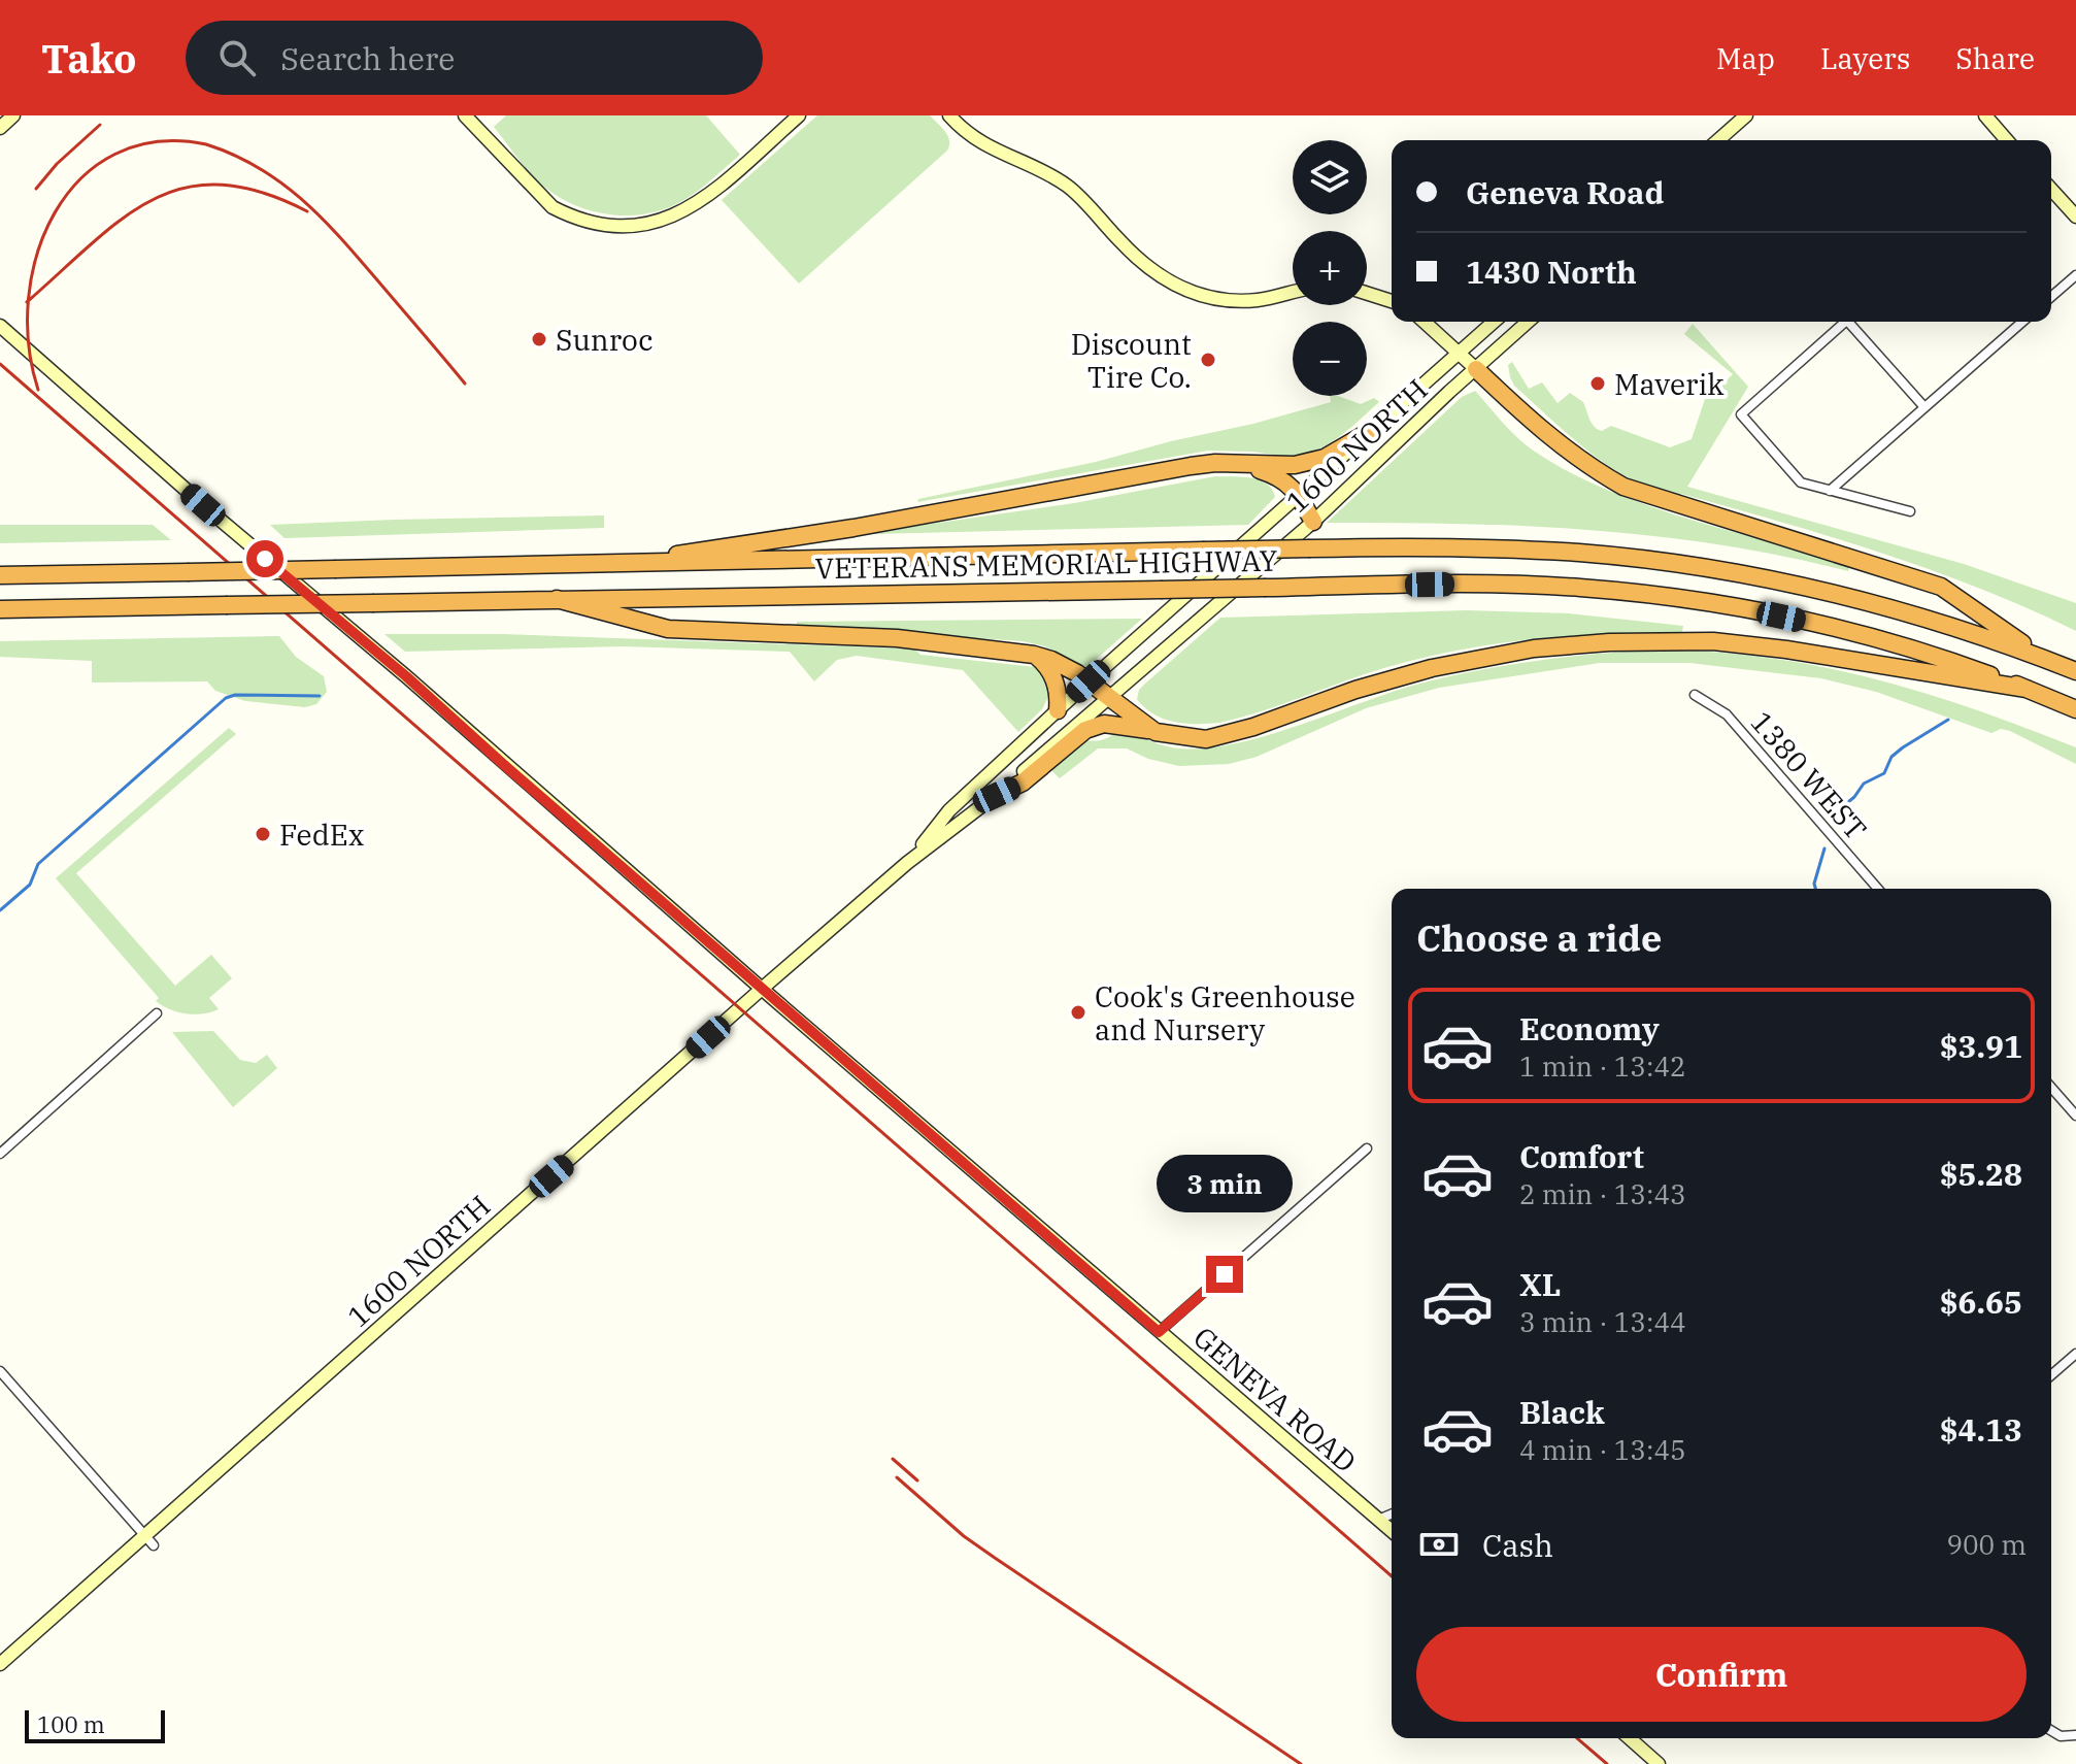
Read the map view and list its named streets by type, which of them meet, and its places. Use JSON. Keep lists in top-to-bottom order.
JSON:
{
  "streets": {
    "highway": ["VETERANS MEMORIAL HIGHWAY"],
    "main road": ["1600 NORTH", "GENEVA ROAD"],
    "street": ["1380 WEST"]
  },
  "crossings": [
    ["1600 NORTH", "GENEVA ROAD"]
  ],
  "places": [
    "Sunroc",
    "Discount Tire Co.",
    "Maverik",
    "FedEx",
    "Cook's Greenhouse and Nursery"
  ],
  "scale_bar": "100 m",
  "page": {
    "header": "Tako",
    "search": "Search here",
    "nav": ["Map", "Layers", "Share"],
    "map_buttons": ["+", "−"],
    "banner": ["Geneva Road", "1430 North"],
    "heading": "Choose a ride",
    "list": [
      {
        "name": "Economy",
        "note": "1 min · 13:42",
        "value": "$3.91"
      },
      {
        "name": "Comfort",
        "note": "2 min · 13:43",
        "value": "$5.28"
      },
      {
        "name": "XL",
        "note": "3 min · 13:44",
        "value": "$6.65"
      },
      {
        "name": "Black",
        "note": "4 min · 13:45",
        "value": "$4.13"
      }
    ],
    "bubble": "3 min",
    "pay": ["Cash", "900 m"],
    "buttons": "Confirm",
    "scale": "100 m"
  }
}
